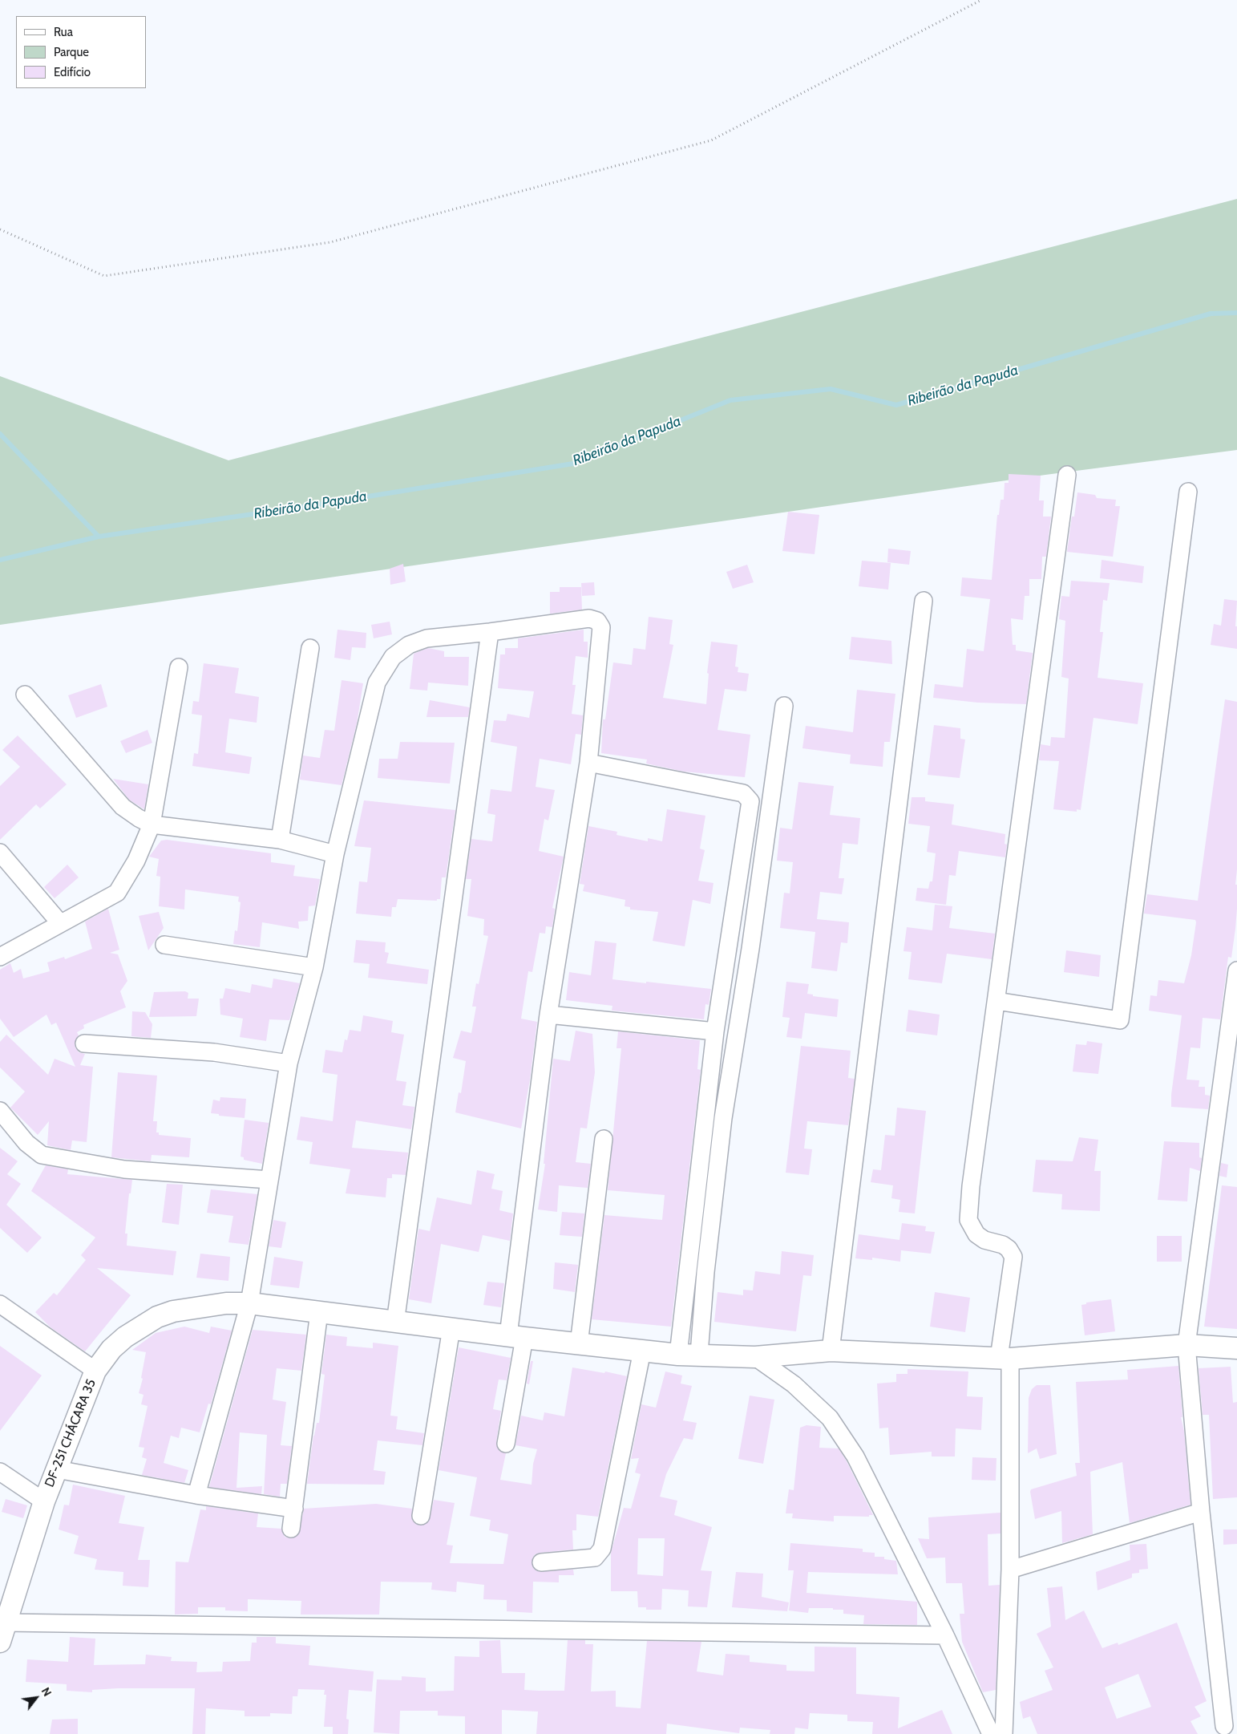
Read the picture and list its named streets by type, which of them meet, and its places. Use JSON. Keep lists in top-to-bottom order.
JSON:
{
  "streets": {
    "street": ["DF-251 CHÁCARA 35"]
  },
  "water": ["Ribeirão da Papuda"],
  "legend": ["Rua", "Parque", "Edifício"],
  "north": "top right"
}
